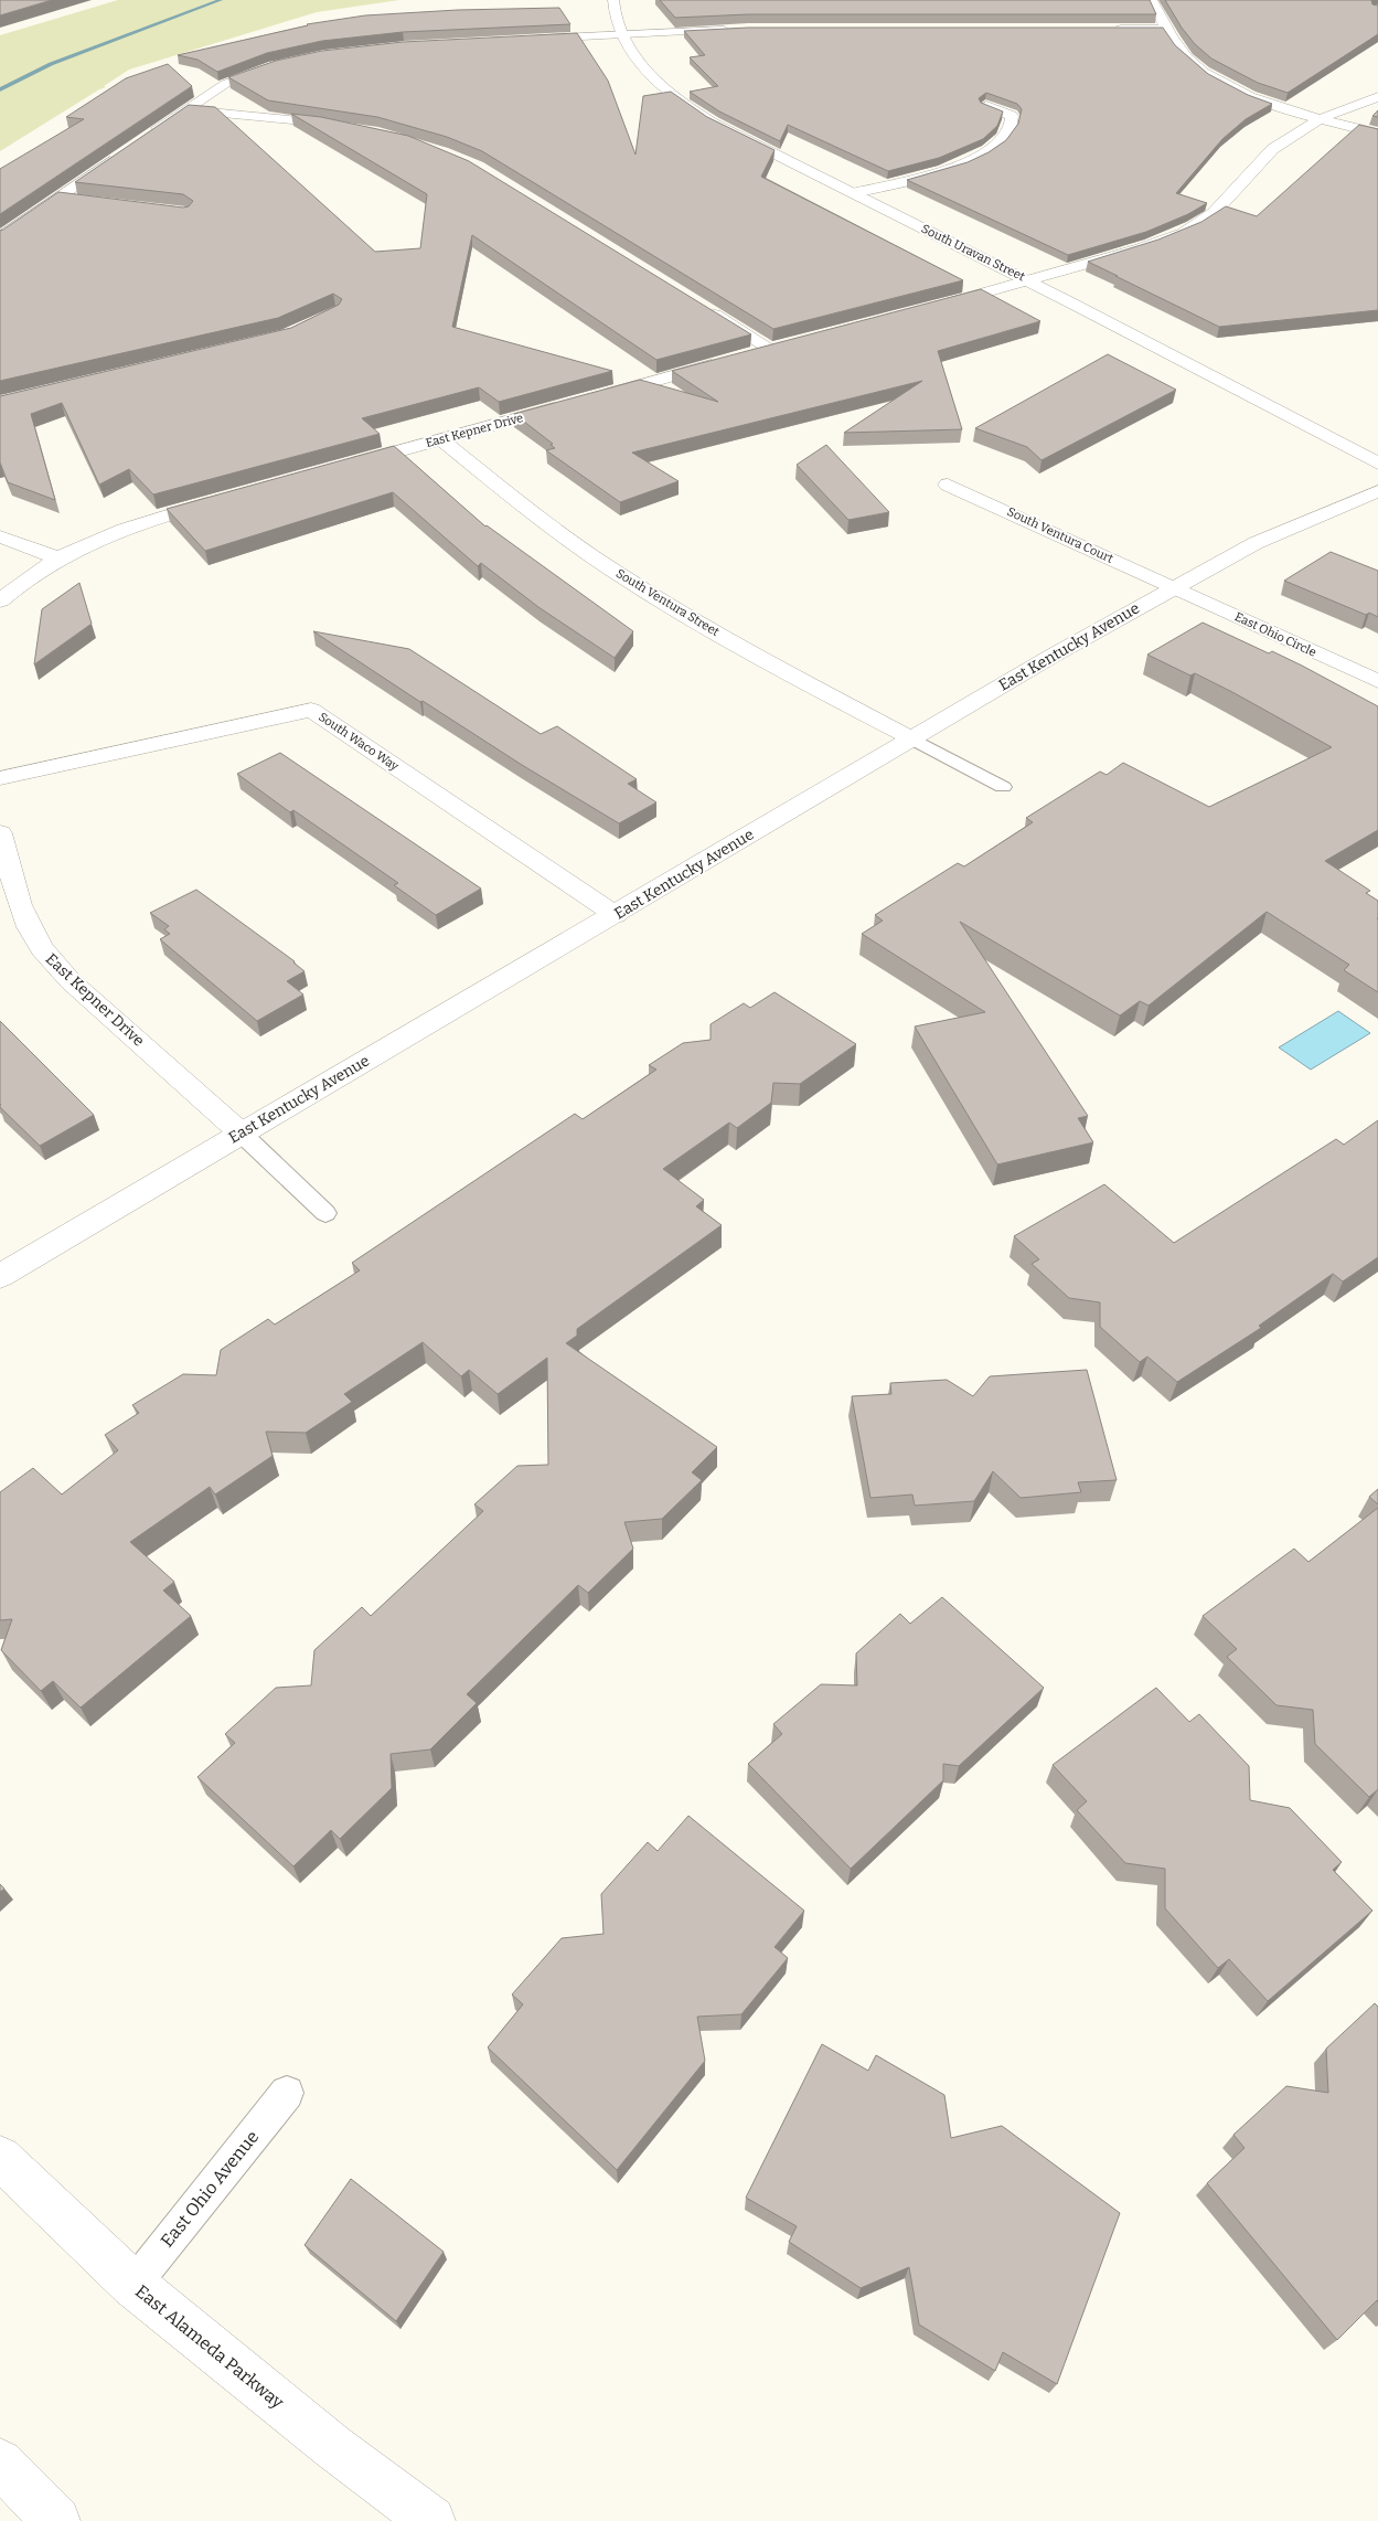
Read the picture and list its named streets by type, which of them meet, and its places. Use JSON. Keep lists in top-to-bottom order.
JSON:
{
  "streets": {
    "street": [
      "South Uravan Street",
      "East Kepner Drive",
      "South Ventura Court",
      "South Ventura Street",
      "East Ohio Circle",
      "East Kentucky Avenue",
      "South Waco Way",
      "East Alameda Parkway"
    ],
    "lane": ["East Ohio Avenue"]
  },
  "crossings": [
    ["East Kepner Drive", "South Ventura Street"],
    ["East Kepner Drive", "East Kentucky Avenue"],
    ["South Ventura Court", "East Ohio Circle"],
    ["South Ventura Court", "East Kentucky Avenue"],
    ["South Ventura Street", "East Kentucky Avenue"],
    ["East Ohio Circle", "East Kentucky Avenue"],
    ["East Kentucky Avenue", "South Waco Way"],
    ["East Ohio Avenue", "East Alameda Parkway"]
  ]
}
